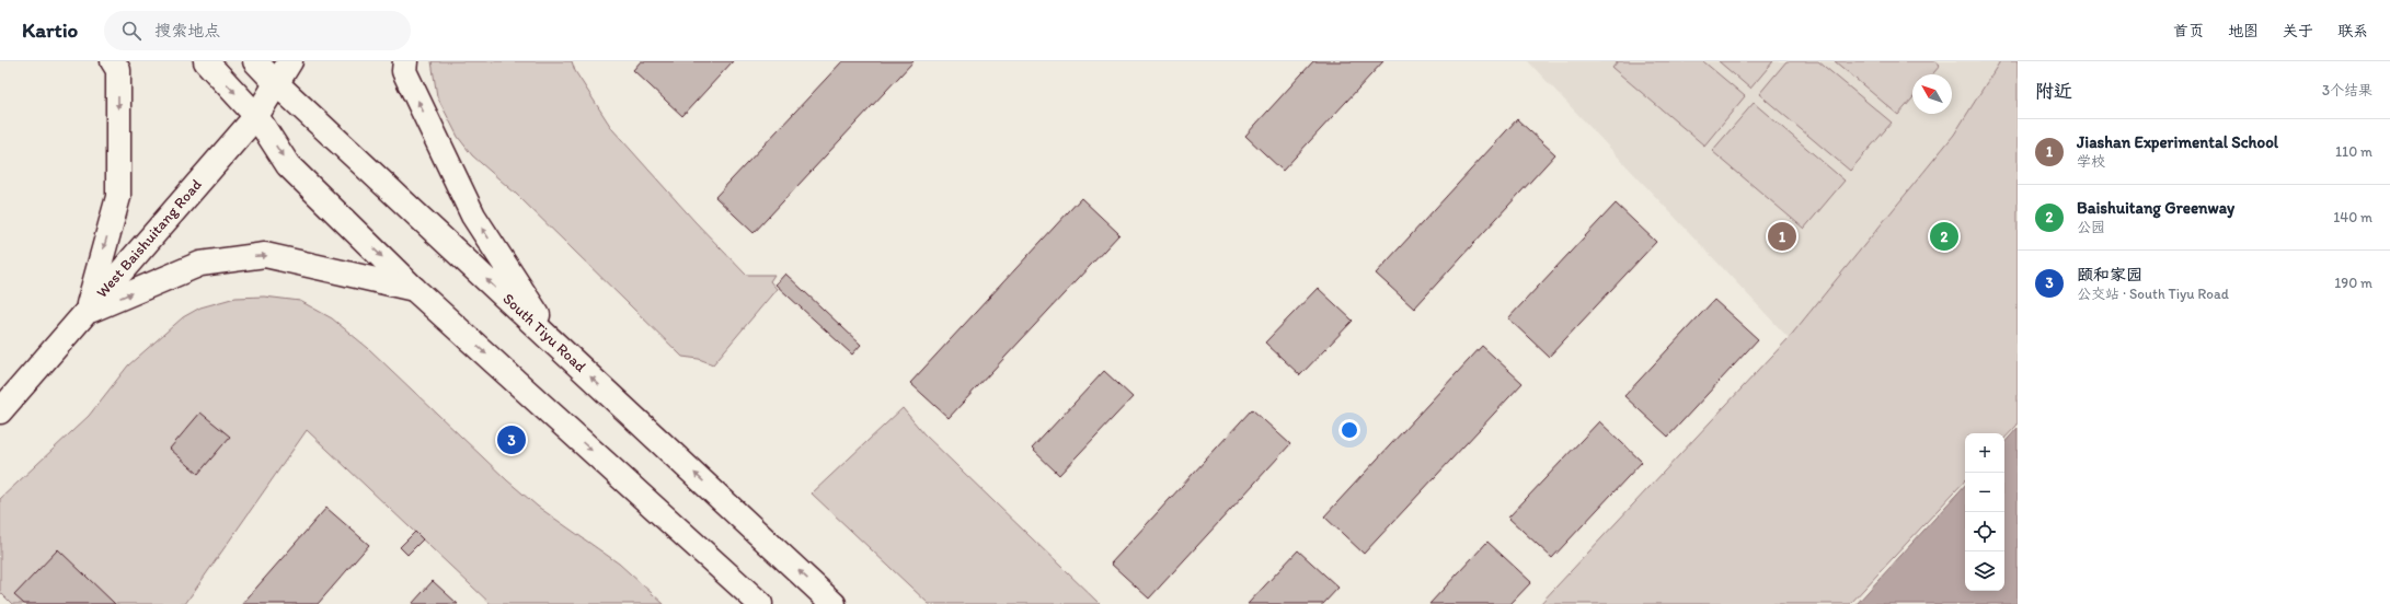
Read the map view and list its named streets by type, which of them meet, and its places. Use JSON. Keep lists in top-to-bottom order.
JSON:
{
  "streets": {
    "main road": ["West Baishuitang Road", "South Tiyu Road"]
  },
  "crossings": [
    ["West Baishuitang Road", "South Tiyu Road"]
  ],
  "north": "top left",
  "page": {
    "header": "Kartio",
    "search": "搜索地点",
    "nav": [
      "首页",
      "地图",
      "关于",
      "联系"
    ],
    "heading": ["附近", "3个结果"],
    "list": [
      {
        "mark": "1",
        "name": "Jiashan Experimental School",
        "note": "学校",
        "value": "110 m"
      },
      {
        "mark": "2",
        "name": "Baishuitang Greenway",
        "note": "公园",
        "value": "140 m"
      },
      {
        "mark": "3",
        "name": "颐和家园",
        "note": "公交站 · South Tiyu Road",
        "value": "190 m"
      }
    ],
    "pins": ["1", "2", "3"],
    "map_buttons": ["+", "−"]
  }
}
